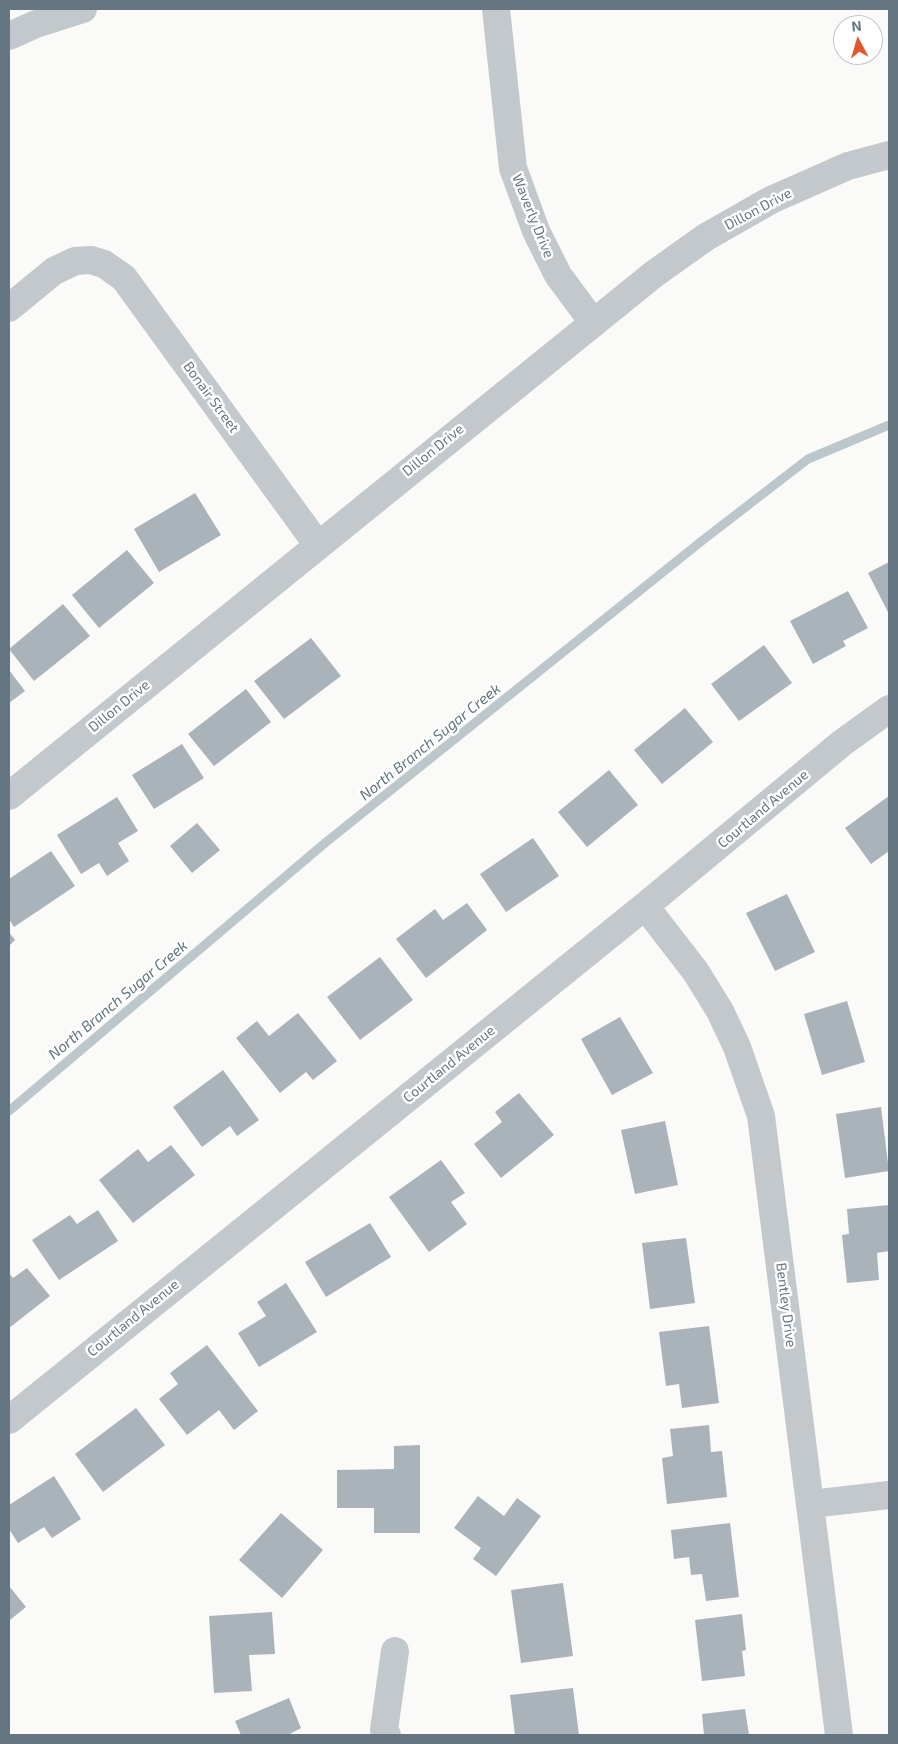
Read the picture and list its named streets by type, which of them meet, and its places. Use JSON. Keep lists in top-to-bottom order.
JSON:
{
  "streets": {
    "street": [
      "Dillon Drive",
      "Waverly Drive",
      "Bonair Street",
      "Courtland Avenue",
      "Bentley Drive"
    ]
  },
  "crossings": [
    ["Dillon Drive", "Waverly Drive"],
    ["Dillon Drive", "Bonair Street"],
    ["Courtland Avenue", "Bentley Drive"]
  ],
  "water": ["North Branch Sugar Creek"],
  "north": "top"
}
